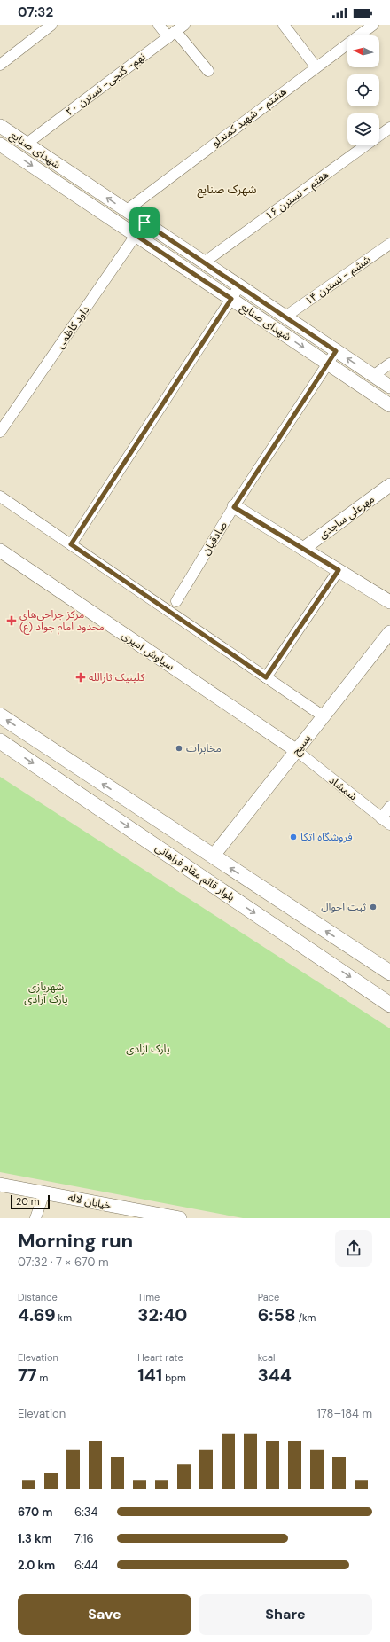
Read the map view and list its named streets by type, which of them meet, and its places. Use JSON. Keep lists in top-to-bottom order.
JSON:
{
  "streets": {
    "main road": ["بلوار قائم مقام فراهانی"],
    "street": [
      "نهم- گنجی- نسترن ۲۰",
      "هشتم - شهید کمندلو",
      "شهدای صنایع",
      "هفتم - نسترن ۱۶",
      "ششم - نسترن ۱۴",
      "داود کاظمی",
      "مهرعلی ساجدی",
      "صادقیان",
      "سیاوش امیری",
      "بسیج",
      "شمشاد",
      "خیابان لاله"
    ]
  },
  "crossings": [
    ["نهم- گنجی- نسترن ۲۰", "شهدای صنایع"],
    ["هشتم - شهید کمندلو", "شهدای صنایع"],
    ["شهدای صنایع", "هفتم - نسترن ۱۶"],
    ["شهدای صنایع", "ششم - نسترن ۱۴"],
    ["شهدای صنایع", "داود کاظمی"],
    ["شهدای صنایع", "صادقیان"],
    ["سیاوش امیری", "بسیج"],
    ["سیاوش امیری", "شمشاد"],
    ["بسیج", "شمشاد"]
  ],
  "districts": ["شهرک صنایع"],
  "parks": ["شهربازی پارک آزادی", "پارک آزادی"],
  "places": {
    "health": ["مرکز جراحی‌های محدود امام جواد (ع)", "کلینیک ثارالله"],
    "other": ["مخابرات", "فروشگاه اتکا", "ثبت احوال"]
  },
  "scale_bar": "20 m",
  "north": "left",
  "page": {
    "status": "07:32",
    "scale": "20 m",
    "heading": ["Morning run", "07:32 · 7 × 670 m"],
    "stats": [
      ["Distance", "4.69 km"],
      ["Time", "32:40"],
      ["Pace", "6:58 /km"],
      ["Elevation", "77 m"],
      ["Heart rate", "141 bpm"],
      ["kcal", "344"]
    ],
    "chart": ["Elevation", "178–184 m"],
    "list": [
      {
        "name": "670 m",
        "note": "6:34"
      },
      {
        "name": "1.3 km",
        "note": "7:16"
      },
      {
        "name": "2.0 km",
        "note": "6:44"
      }
    ],
    "buttons": ["Save", "Share"]
  }
}
